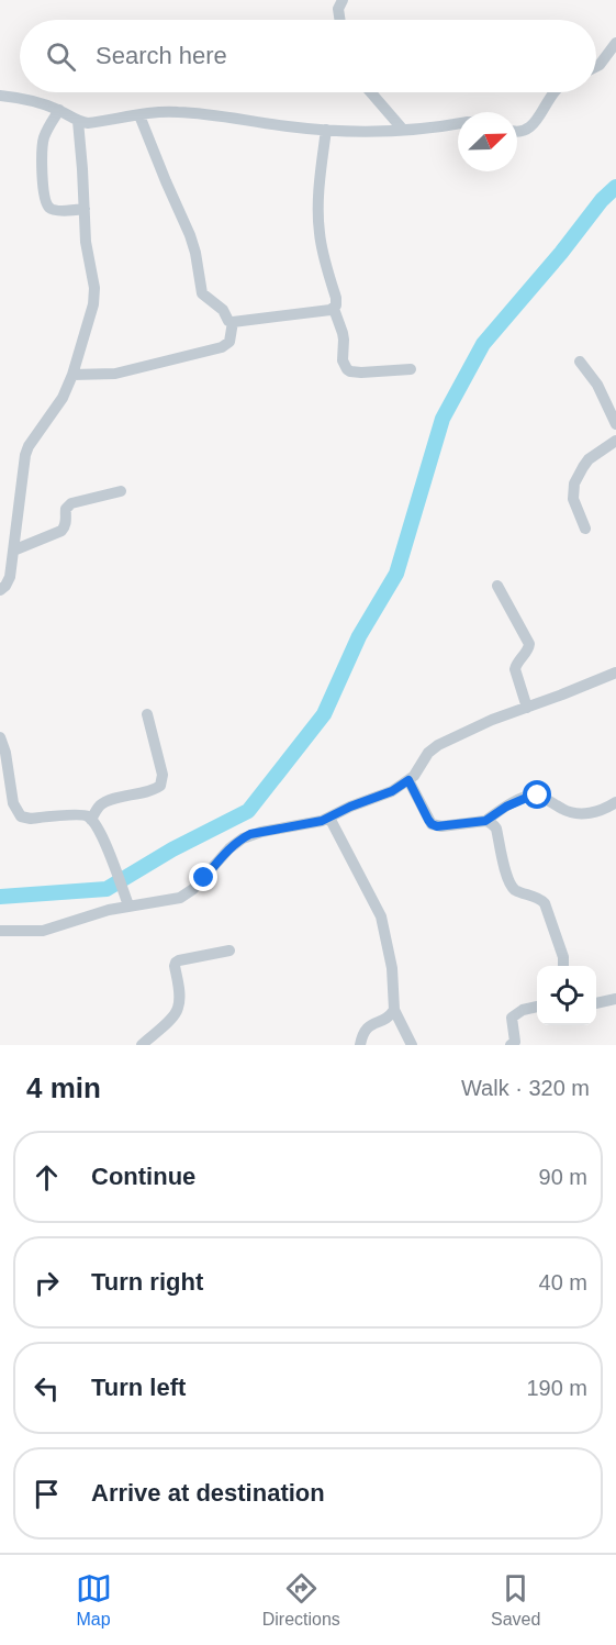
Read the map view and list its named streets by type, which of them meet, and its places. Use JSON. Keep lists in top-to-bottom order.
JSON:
{
  "north": "top right",
  "page": {
    "search": "Search here",
    "heading": ["4 min", "Walk · 320 m"],
    "list": [
      ["Continue", "90 m"],
      ["Turn right", "40 m"],
      ["Turn left", "190 m"],
      "Arrive at destination"
    ],
    "nav": ["Map", "Directions", "Saved"]
  }
}
